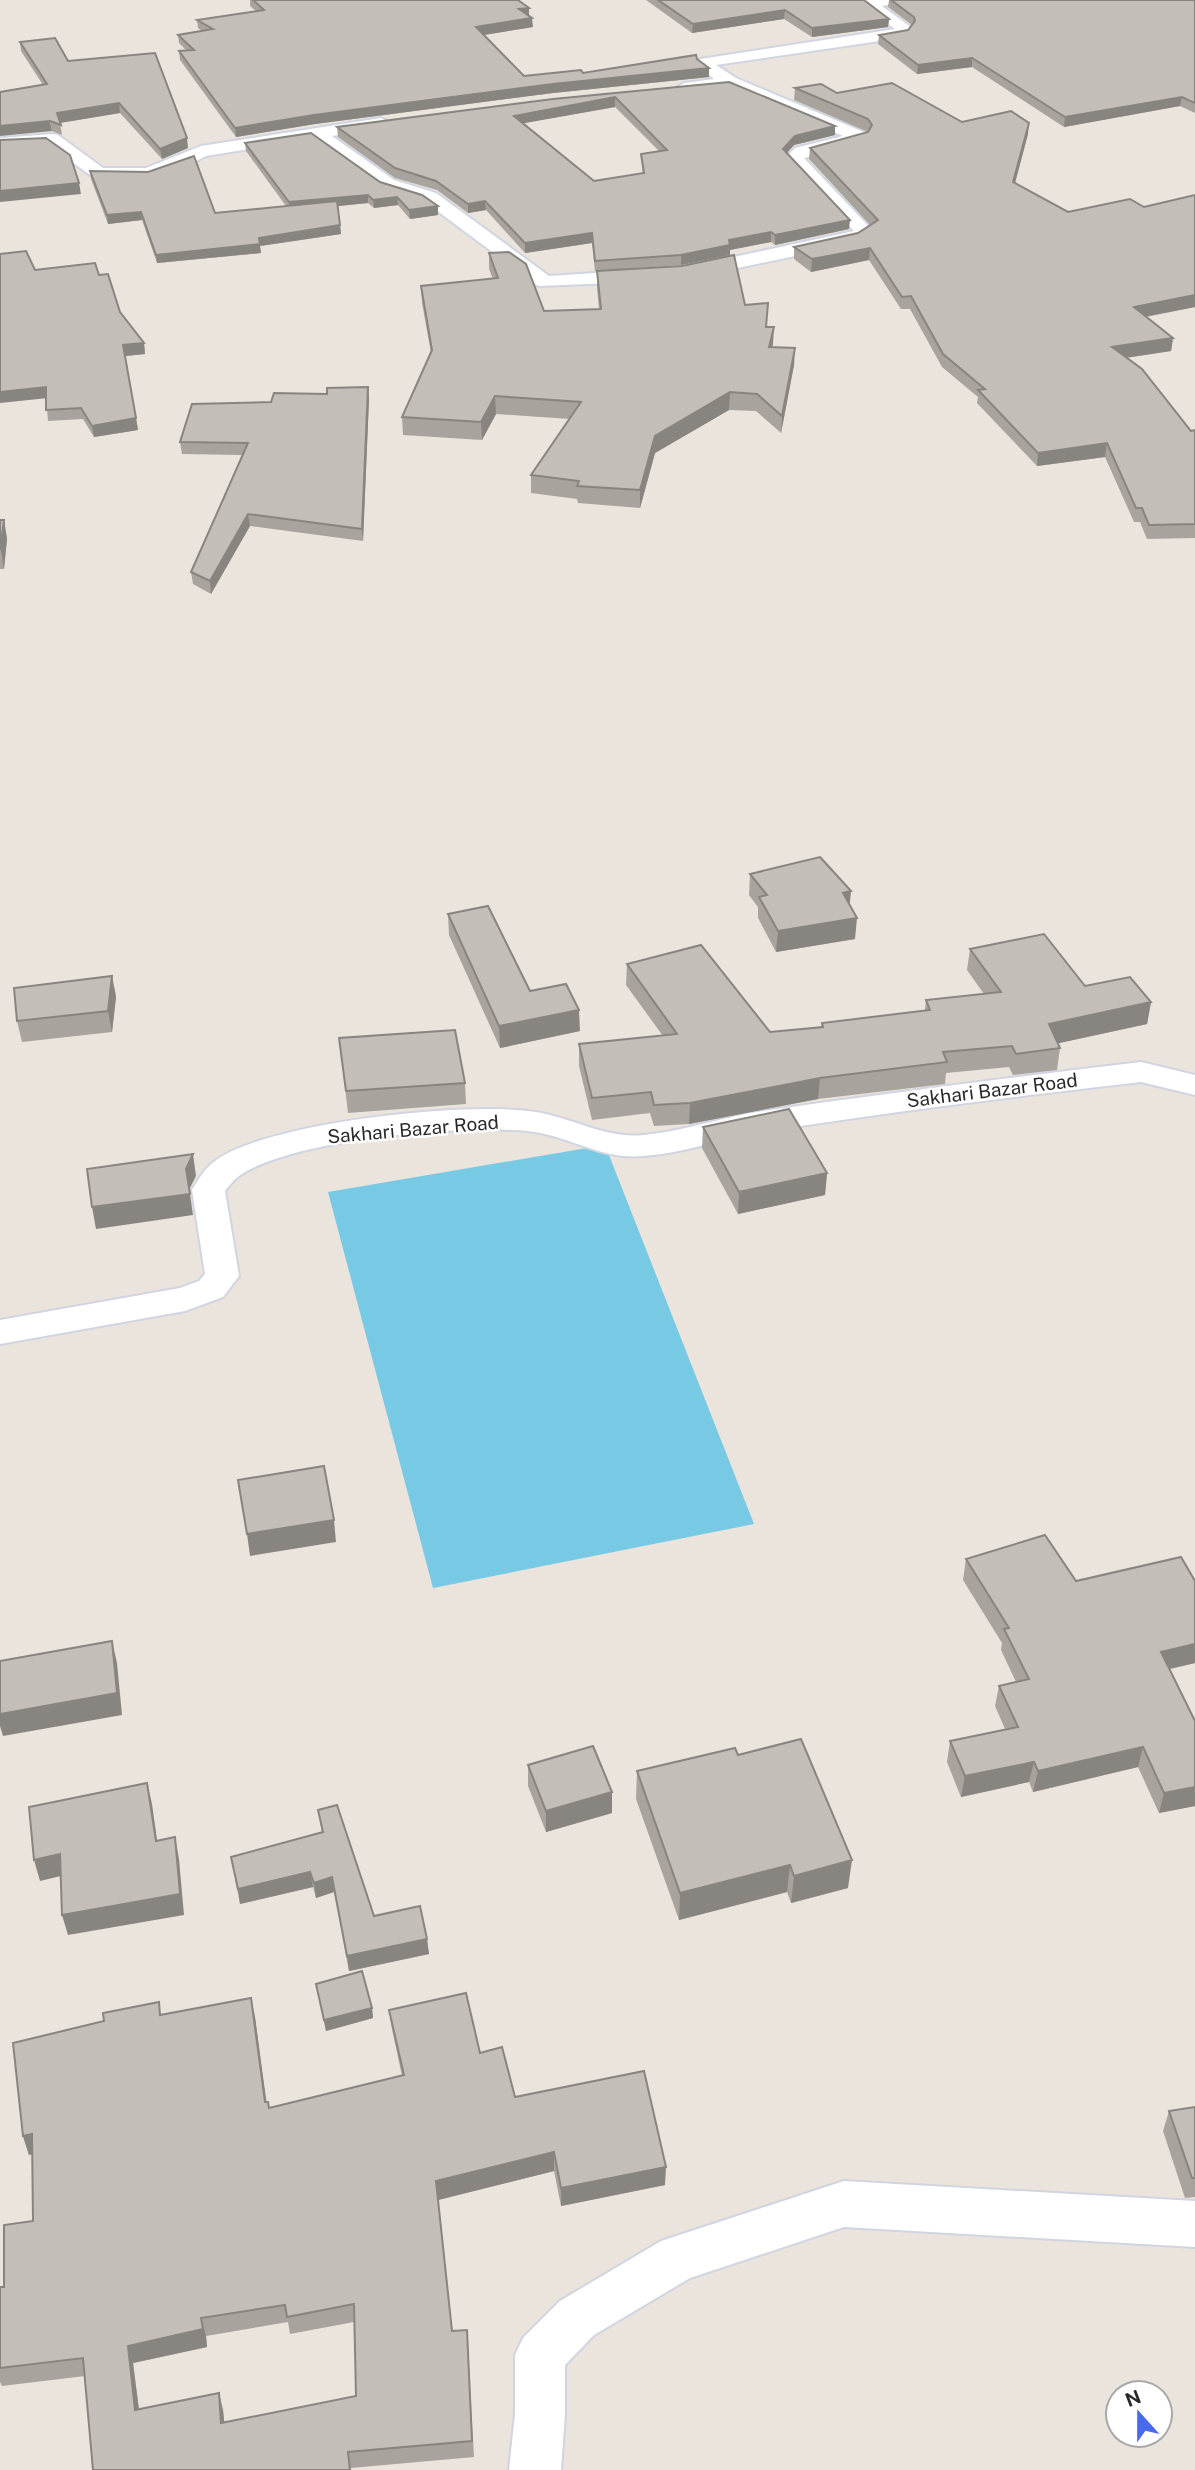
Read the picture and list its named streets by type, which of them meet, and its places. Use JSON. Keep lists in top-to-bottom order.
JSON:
{
  "streets": {
    "street": ["Sakhari Bazar Road"]
  },
  "north": "top"
}
